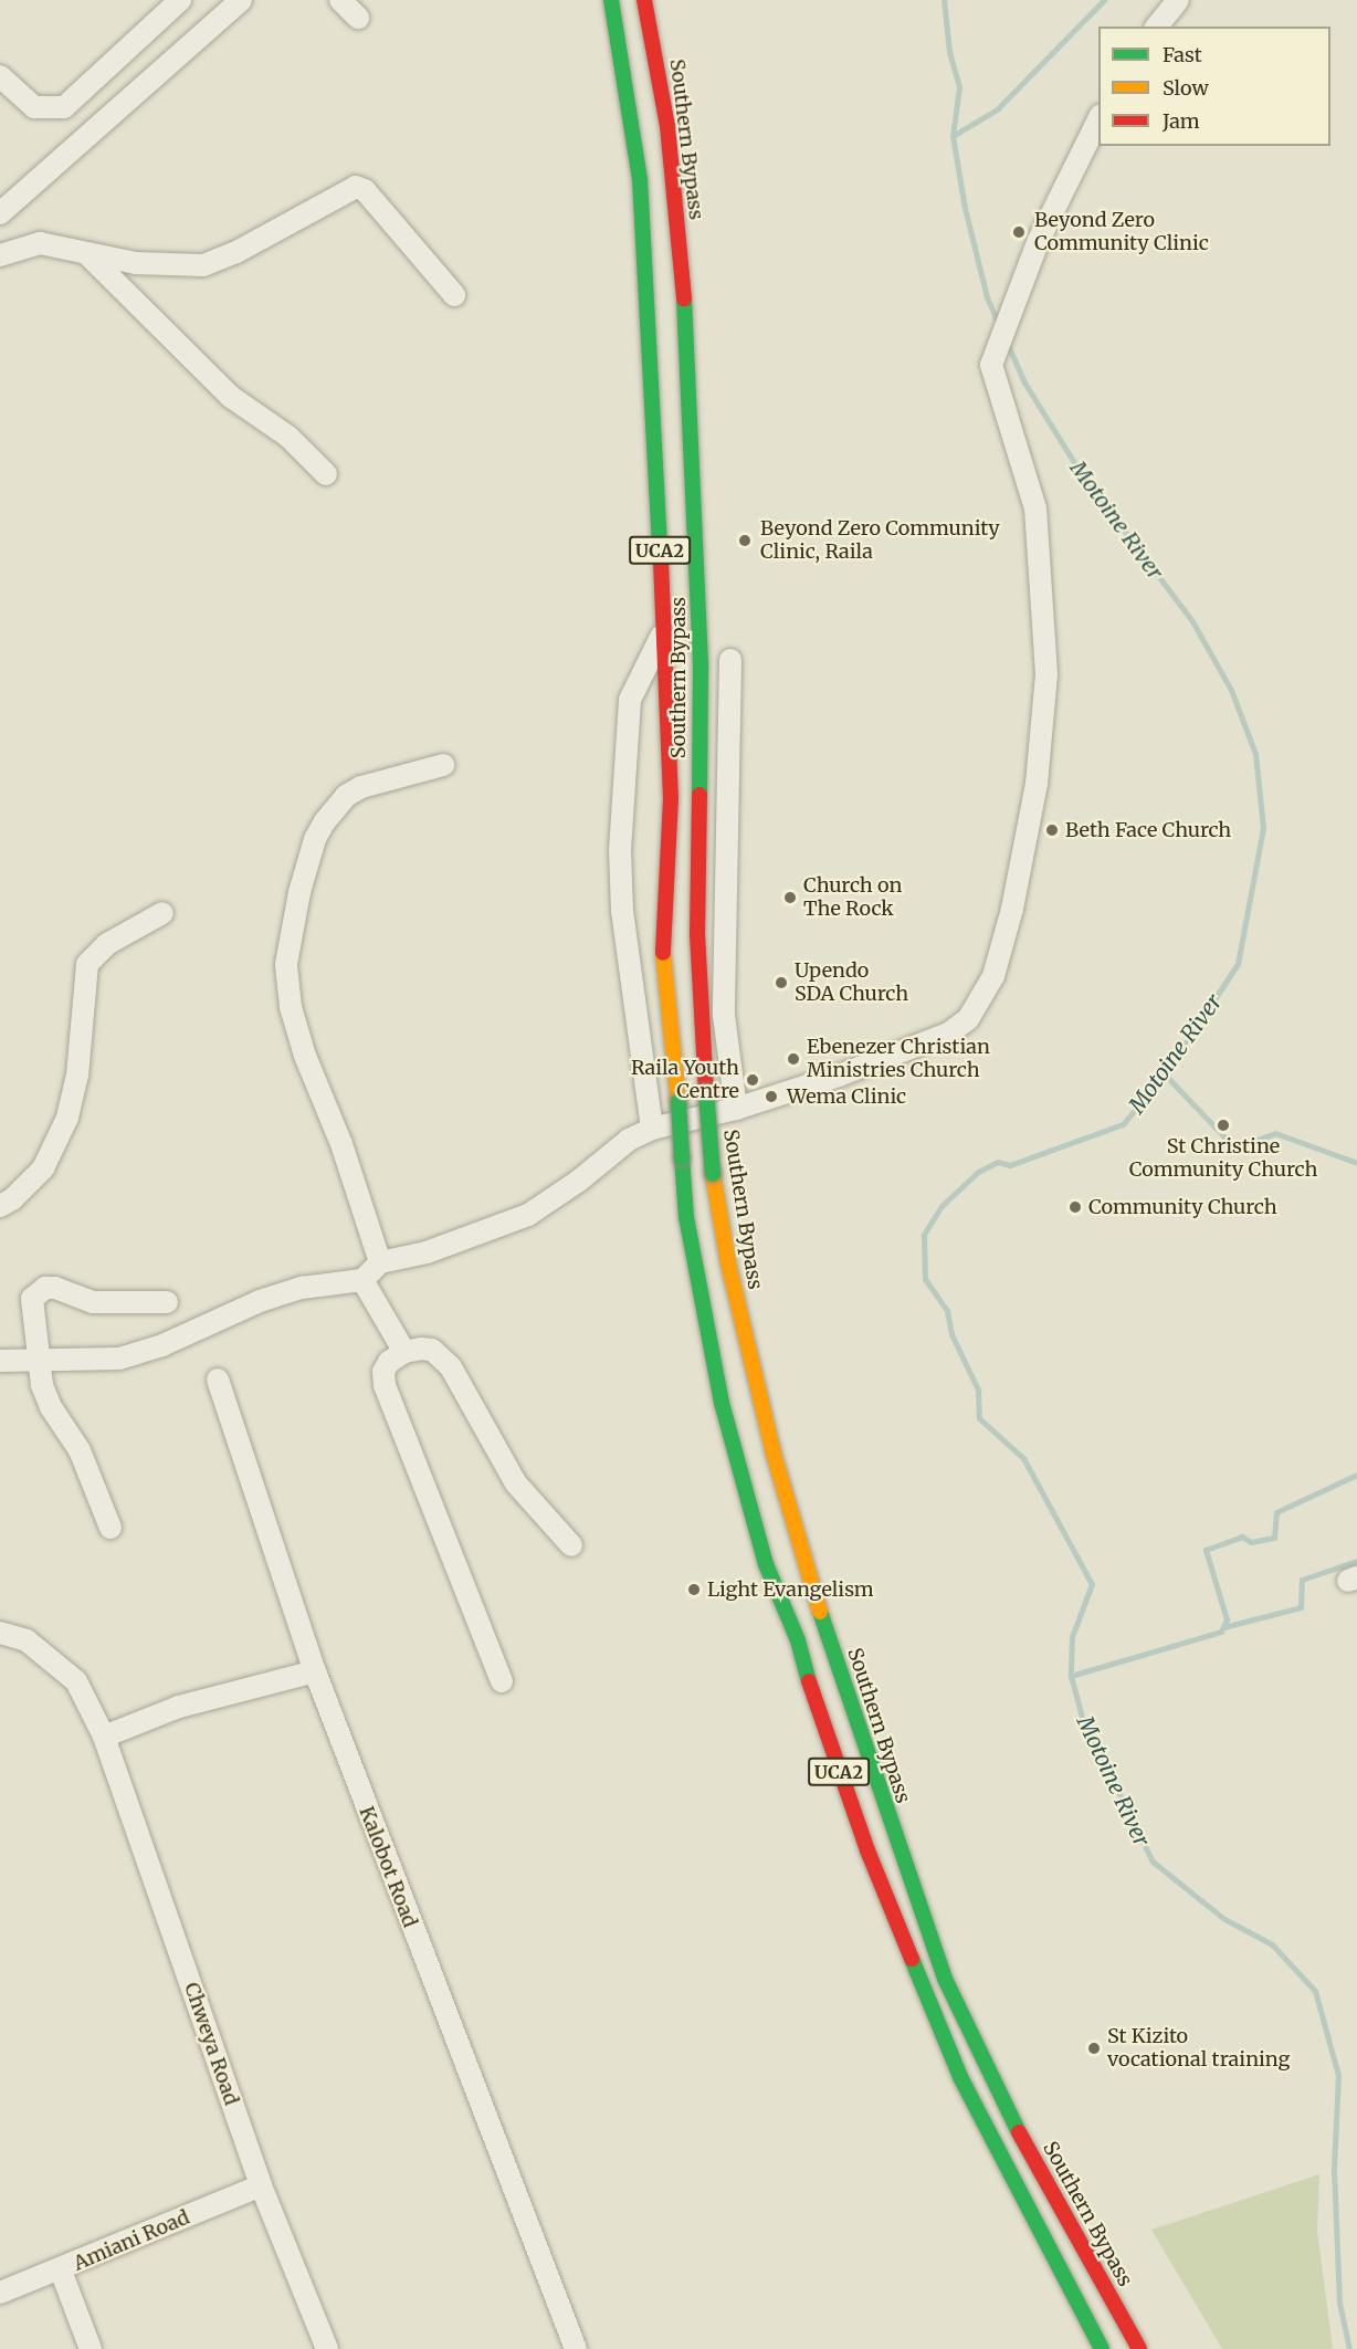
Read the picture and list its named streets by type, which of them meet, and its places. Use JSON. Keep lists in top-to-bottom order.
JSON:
{
  "streets": {
    "highway": ["Southern Bypass", "UCA2"],
    "street": ["Kalobot Road", "Chweya Road", "Amiani Road"]
  },
  "crossings": [
    ["Chweya Road", "Amiani Road"]
  ],
  "water": ["Motoine River"],
  "places": [
    "Beyond Zero Community Clinic",
    "Beyond Zero Community Clinic, Raila",
    "Beth Face Church",
    "Church on The Rock",
    "Upendo SDA Church",
    "Ebenezer Christian Ministries Church",
    "Raila Youth Centre",
    "Wema Clinic",
    "St Christine Community Church",
    "Community Church",
    "Light Evangelism",
    "St Kizito vocational training"
  ],
  "legend": ["Fast", "Slow", "Jam"]
}
